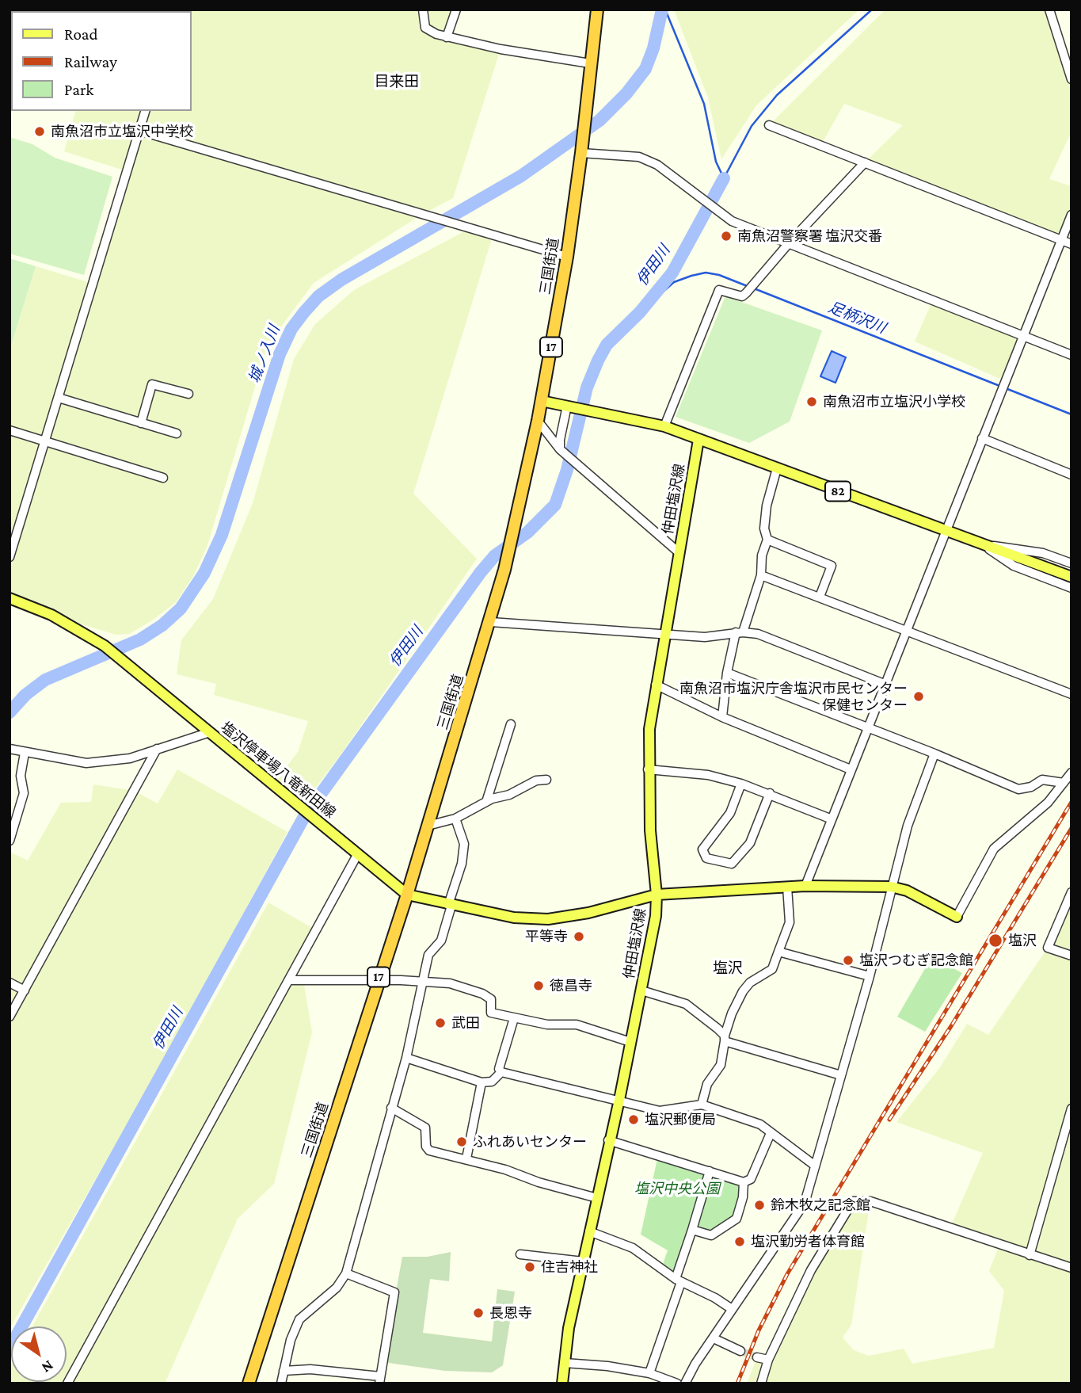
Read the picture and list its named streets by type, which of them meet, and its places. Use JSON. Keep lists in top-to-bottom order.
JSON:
{
  "streets": {
    "highway": ["三国街道", "17"],
    "main road": ["82", "仲田塩沢線", "塩沢停車場八竜新田線"]
  },
  "crossings": [
    ["三国街道", "82"],
    ["三国街道", "塩沢停車場八竜新田線"],
    ["82", "仲田塩沢線"]
  ],
  "districts": ["目来田", "塩沢"],
  "water": ["伊田川", "足柄沢川", "城ノ入川"],
  "parks": ["塩沢中央公園"],
  "places": [
    "南魚沼市立塩沢中学校",
    "南魚沼警察署 塩沢交番",
    "南魚沼市立塩沢小学校",
    "南魚沼市塩沢庁舎塩沢市民センター 保健センター",
    "平等寺",
    "塩沢",
    "塩沢つむぎ記念館",
    "徳昌寺",
    "武田",
    "塩沢郵便局",
    "ふれあいセンター",
    "鈴木牧之記念館",
    "塩沢勤労者体育館",
    "住吉神社",
    "長恩寺"
  ],
  "legend": ["Road", "Railway", "Park"],
  "north": "bottom right"
}
